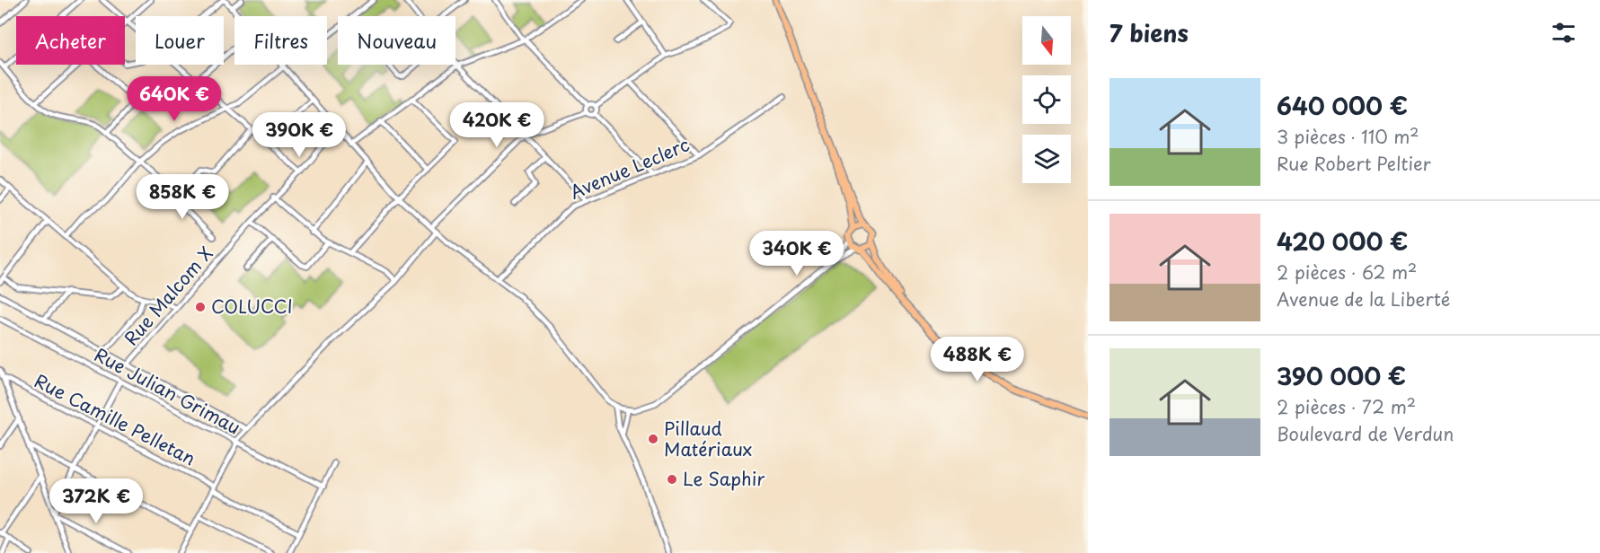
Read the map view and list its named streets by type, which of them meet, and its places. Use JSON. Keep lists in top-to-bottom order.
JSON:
{
  "streets": {
    "street": [
      "Avenue Leclerc",
      "Rue Malcom X",
      "Rue Julian Grimau",
      "Rue Camille Pelletan"
    ]
  },
  "places": ["COLUCCI", "Pillaud Matériaux", "Le Saphir"],
  "north": "bottom",
  "page": {
    "heading": "7 biens",
    "chip": [
      "Acheter",
      "Louer",
      "Filtres",
      "Nouveau"
    ],
    "list": [
      {
        "name": "640 000 €",
        "note": "3 pièces · 110 m² · Rue Robert Peltier"
      },
      {
        "name": "420 000 €",
        "note": "2 pièces · 62 m² · Avenue de la Liberté"
      },
      {
        "name": "390 000 €",
        "note": "2 pièces · 72 m² · Boulevard de Verdun"
      }
    ],
    "price": [
      "640K €",
      "420K €",
      "390K €",
      "858K €",
      "340K €",
      "488K €",
      "372K €"
    ]
  }
}
